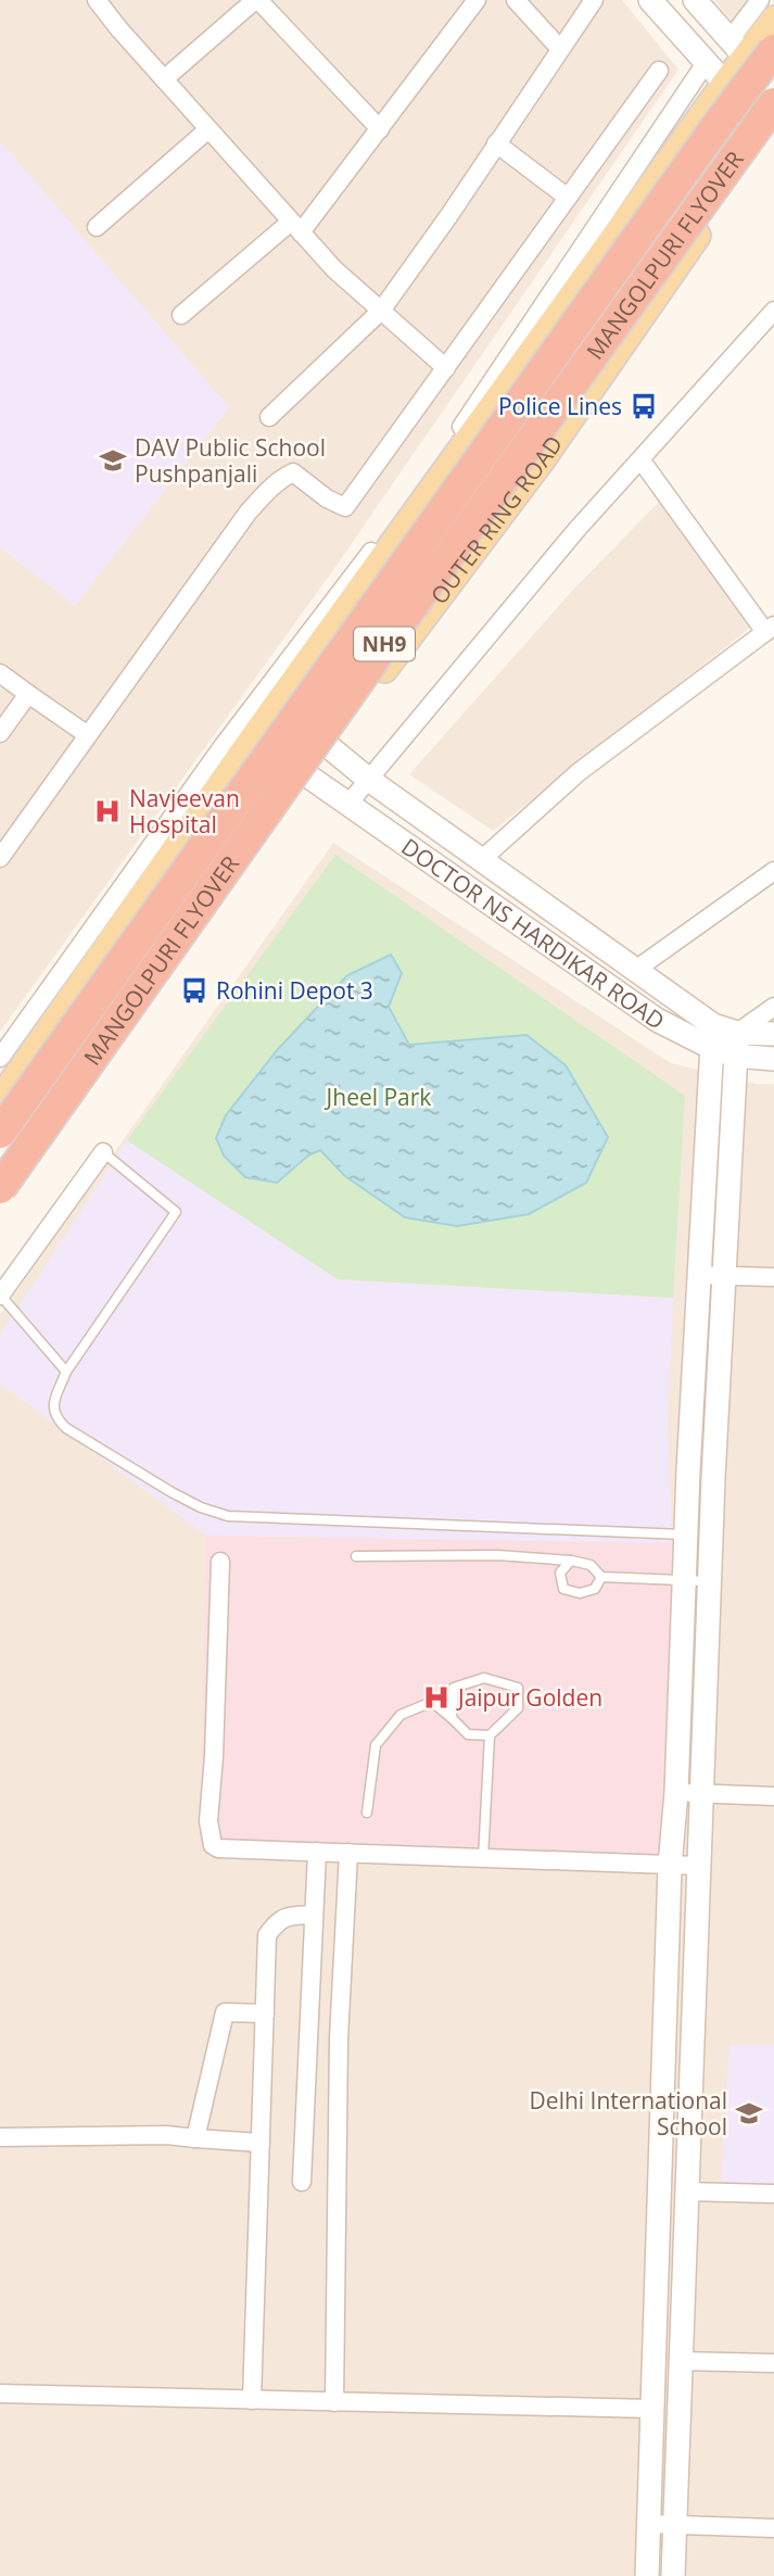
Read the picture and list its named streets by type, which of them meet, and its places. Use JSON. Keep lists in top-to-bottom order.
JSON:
{
  "streets": {
    "highway": ["MANGOLPURI FLYOVER", "NH9"],
    "main road": ["OUTER RING ROAD"],
    "street": ["DOCTOR NS HARDIKAR ROAD"]
  },
  "crossings": [
    ["MANGOLPURI FLYOVER", "OUTER RING ROAD"],
    ["OUTER RING ROAD", "DOCTOR NS HARDIKAR ROAD"]
  ],
  "parks": ["Jheel Park"],
  "places": {
    "bus stop": ["Police Lines", "Rohini Depot 3"],
    "school or university": ["DAV Public School Pushpanjali", "Delhi International School"],
    "hospital": ["Navjeevan Hospital", "Jaipur Golden"]
  }
}
